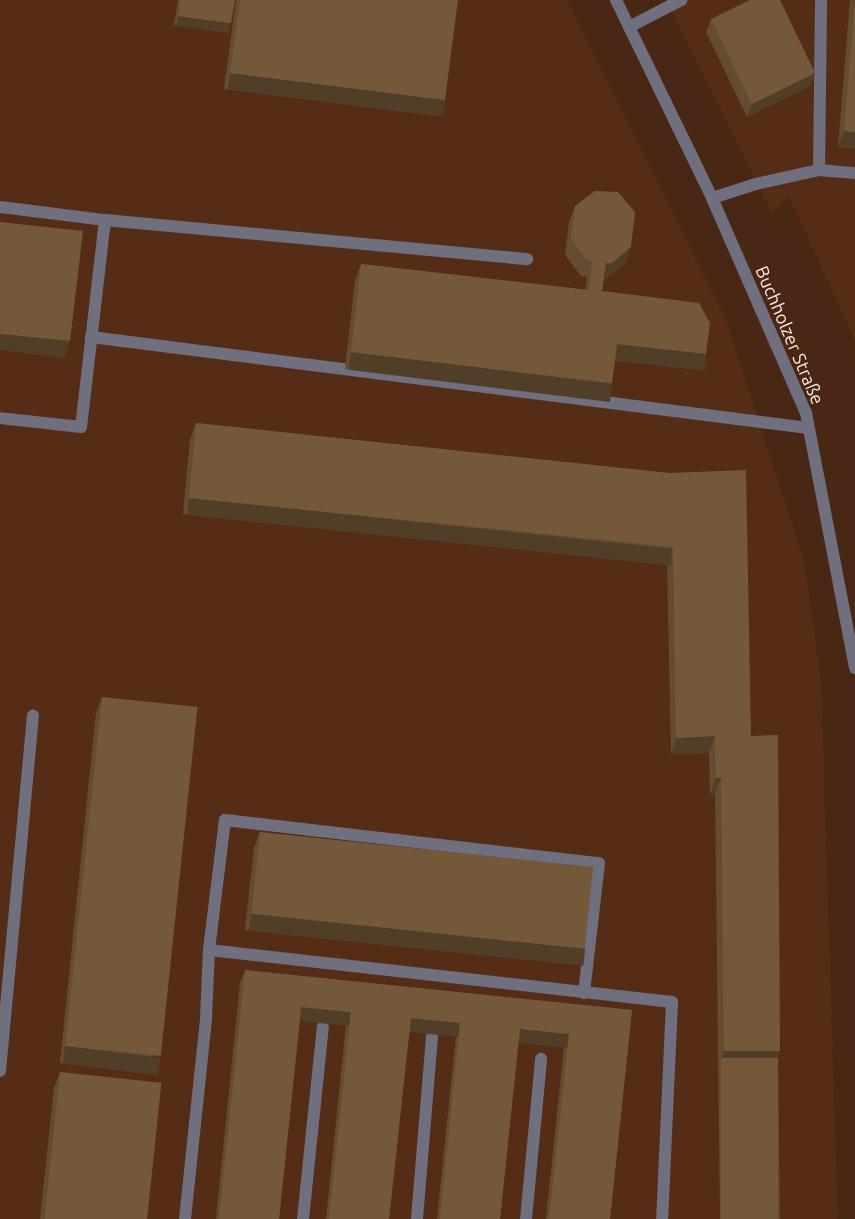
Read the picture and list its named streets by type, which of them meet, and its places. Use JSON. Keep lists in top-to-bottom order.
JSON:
{
  "streets": {
    "street": ["Buchholzer Straße"]
  }
}
